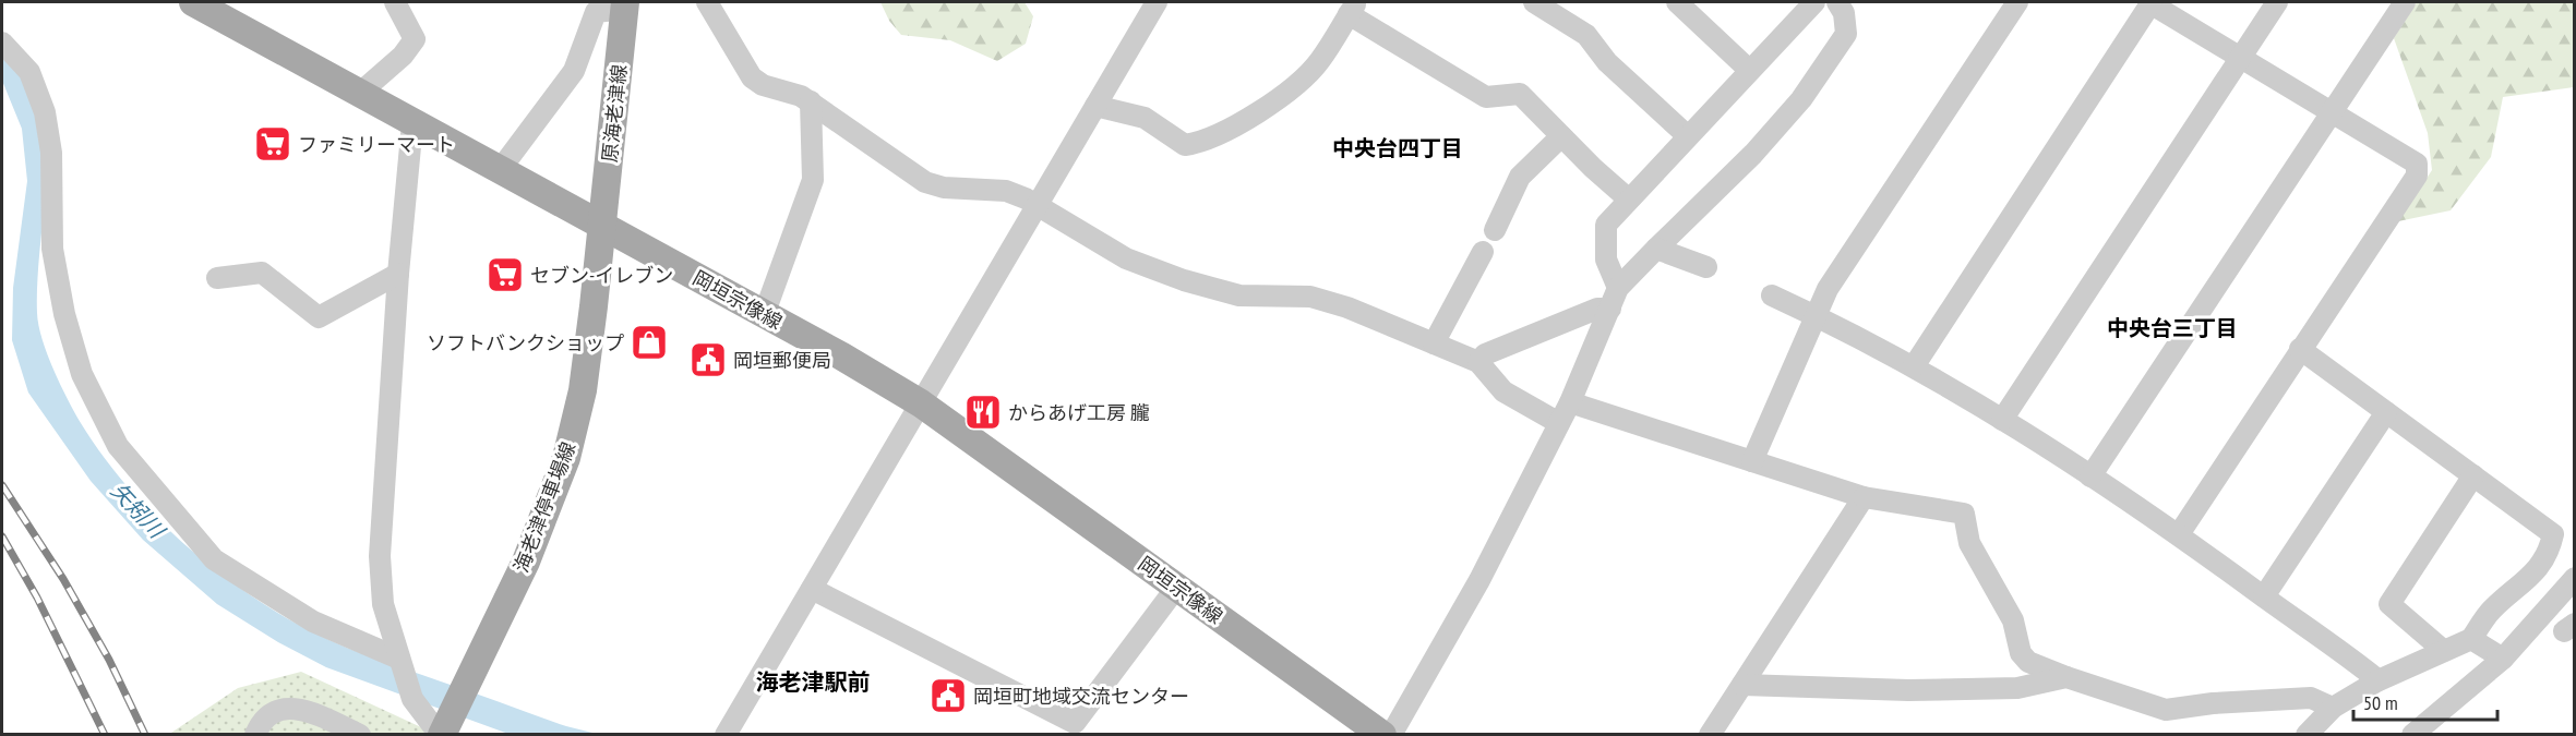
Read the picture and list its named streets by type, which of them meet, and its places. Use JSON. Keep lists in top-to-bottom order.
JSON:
{
  "streets": {
    "main road": ["原海老津線", "岡垣宗像線", "海老津停車場線"]
  },
  "crossings": [
    ["原海老津線", "岡垣宗像線"],
    ["原海老津線", "海老津停車場線"],
    ["岡垣宗像線", "海老津停車場線"]
  ],
  "districts": ["中央台四丁目", "中央台三丁目", "海老津駅前"],
  "water": ["矢矧川"],
  "places": {
    "supermarket": ["ファミリーマート", "セブン-イレブン"],
    "shop": ["ソフトバンクショップ"],
    "public building": ["岡垣郵便局", "岡垣町地域交流センター"],
    "restaurant": ["からあげ工房 朧"]
  },
  "scale_bar": "50 m"
}
